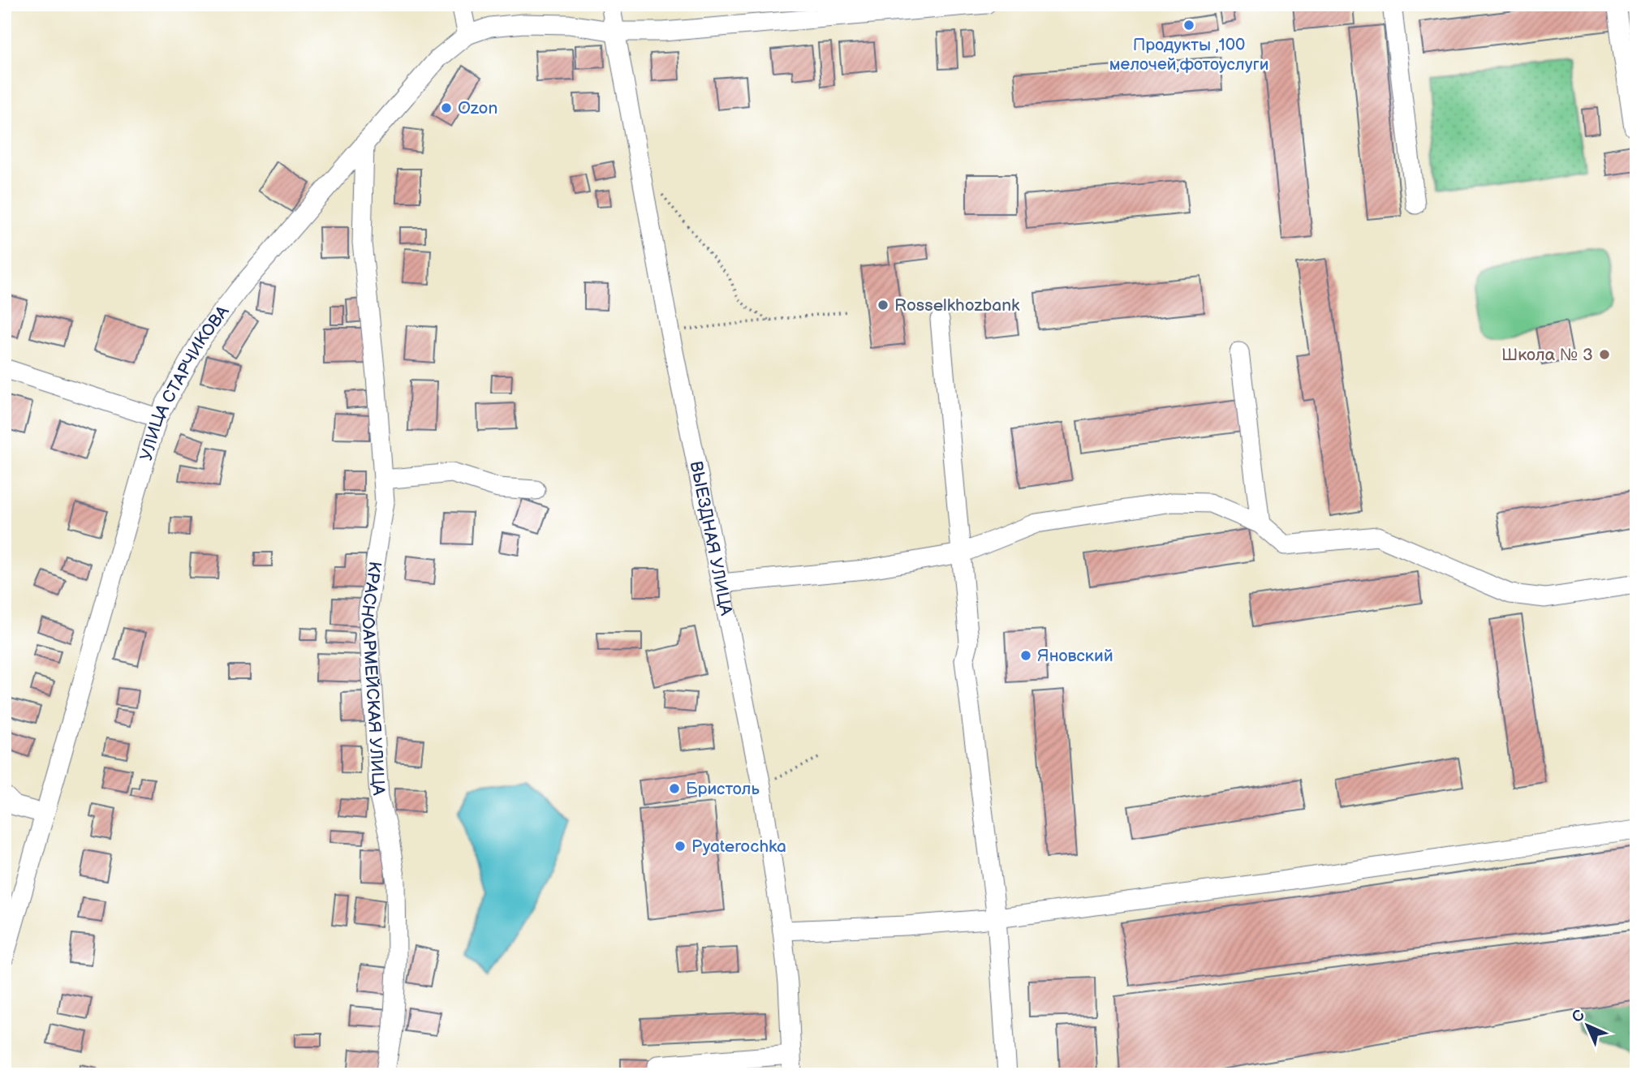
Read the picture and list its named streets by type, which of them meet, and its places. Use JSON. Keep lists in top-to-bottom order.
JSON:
{
  "streets": {
    "street": ["УЛИЦА СТАРЧИКОВА", "ВЫЕЗДНАЯ УЛИЦА", "КРАСНОАРМЕЙСКАЯ УЛИЦА"]
  },
  "crossings": [
    ["УЛИЦА СТАРЧИКОВА", "ВЫЕЗДНАЯ УЛИЦА"],
    ["УЛИЦА СТАРЧИКОВА", "КРАСНОАРМЕЙСКАЯ УЛИЦА"]
  ],
  "places": [
    "Продукты ,100 мелочей,фотоуслуги",
    "Ozon",
    "Rosselkhozbank",
    "Школа № 3",
    "Яновский",
    "Бристоль",
    "Pyaterochka"
  ],
  "north": "top left"
}
